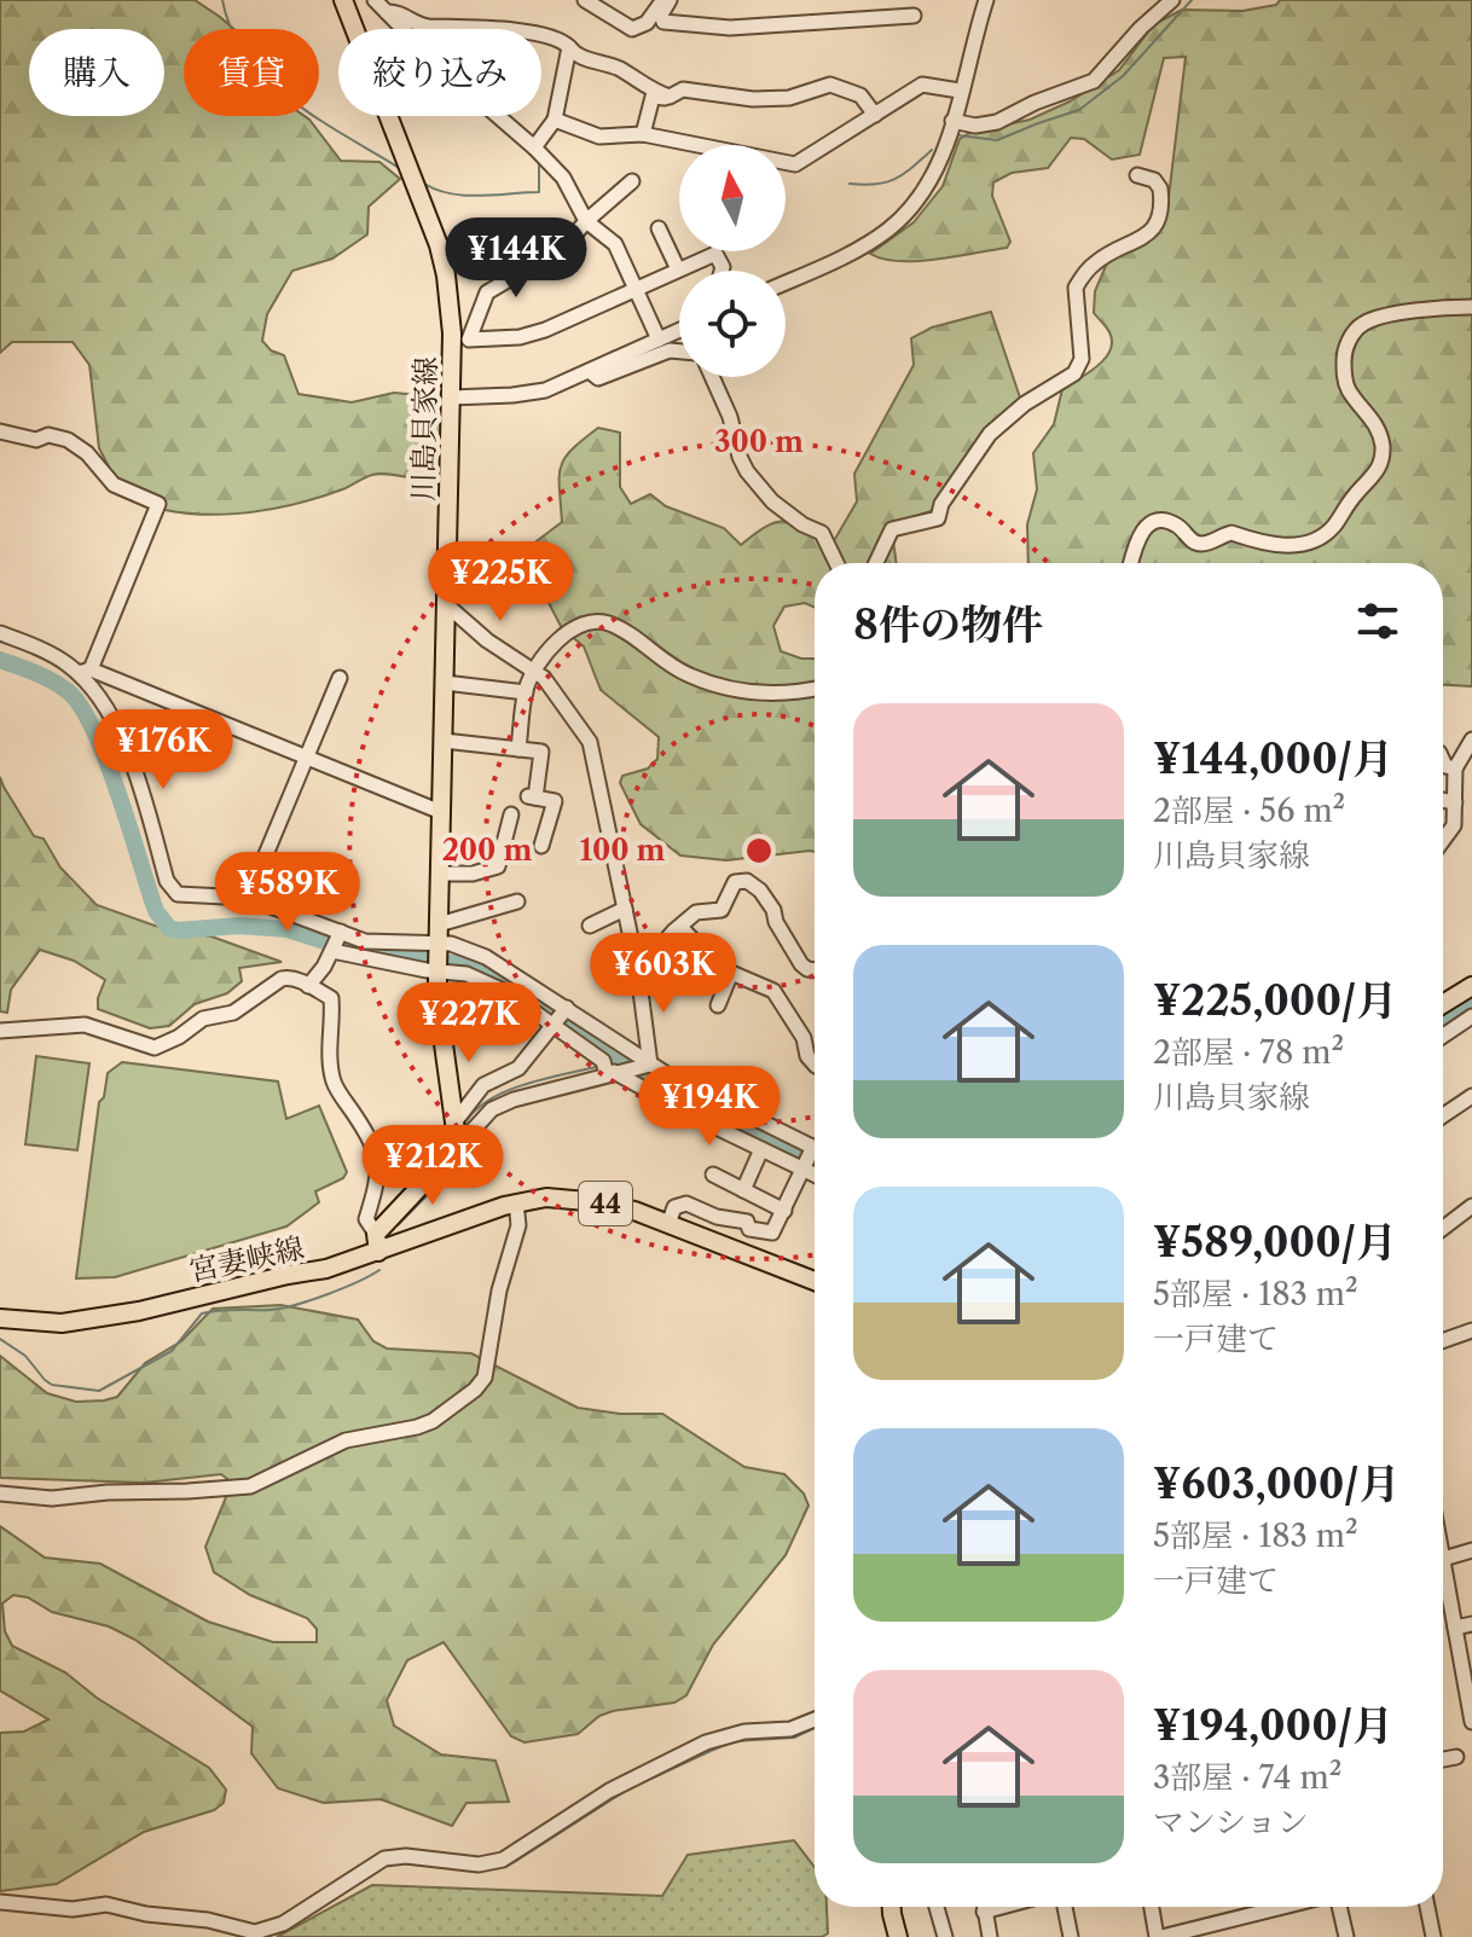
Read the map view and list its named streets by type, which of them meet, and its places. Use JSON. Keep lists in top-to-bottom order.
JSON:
{
  "streets": {
    "main road": ["川島貝家線", "44", "宮妻峡線"]
  },
  "north": "top",
  "page": {
    "chip": ["購入", "賃貸", "絞り込み"],
    "price": [
      "¥144K",
      "¥225K",
      "¥176K",
      "¥589K",
      "¥603K",
      "¥227K",
      "¥194K",
      "¥212K"
    ],
    "heading": "8件の物件",
    "list": [
      {
        "name": "¥144,000/月",
        "note": "2部屋 · 56 m² · 川島貝家線"
      },
      {
        "name": "¥225,000/月",
        "note": "2部屋 · 78 m² · 川島貝家線"
      },
      {
        "name": "¥589,000/月",
        "note": "5部屋 · 183 m² · 一戸建て"
      },
      {
        "name": "¥603,000/月",
        "note": "5部屋 · 183 m² · 一戸建て"
      },
      {
        "name": "¥194,000/月",
        "note": "3部屋 · 74 m² · マンション"
      }
    ]
  },
  "rings": ["300 m", "200 m", "100 m"]
}
